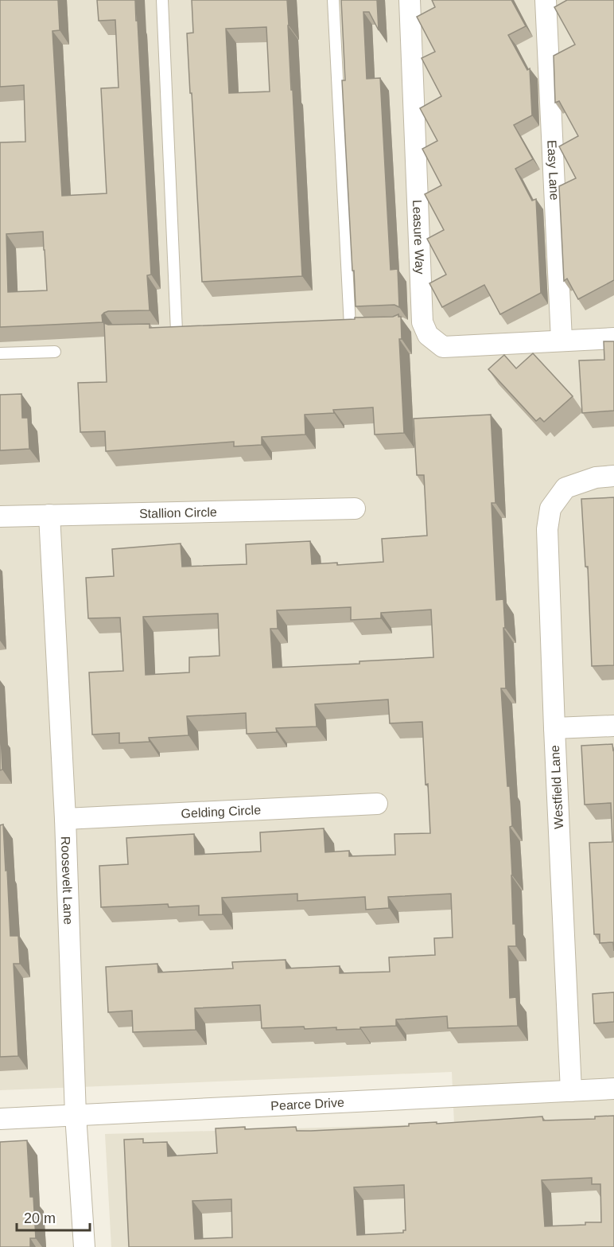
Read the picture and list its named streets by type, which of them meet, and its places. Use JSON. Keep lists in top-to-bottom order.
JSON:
{
  "streets": {
    "street": [
      "Easy Lane",
      "Leasure Way",
      "Stallion Circle",
      "Westfield Lane",
      "Gelding Circle",
      "Roosevelt Lane",
      "Pearce Drive"
    ]
  },
  "crossings": [
    ["Easy Lane", "Leasure Way"],
    ["Stallion Circle", "Roosevelt Lane"],
    ["Westfield Lane", "Pearce Drive"],
    ["Gelding Circle", "Roosevelt Lane"],
    ["Roosevelt Lane", "Pearce Drive"]
  ],
  "scale_bar": "20 m"
}
